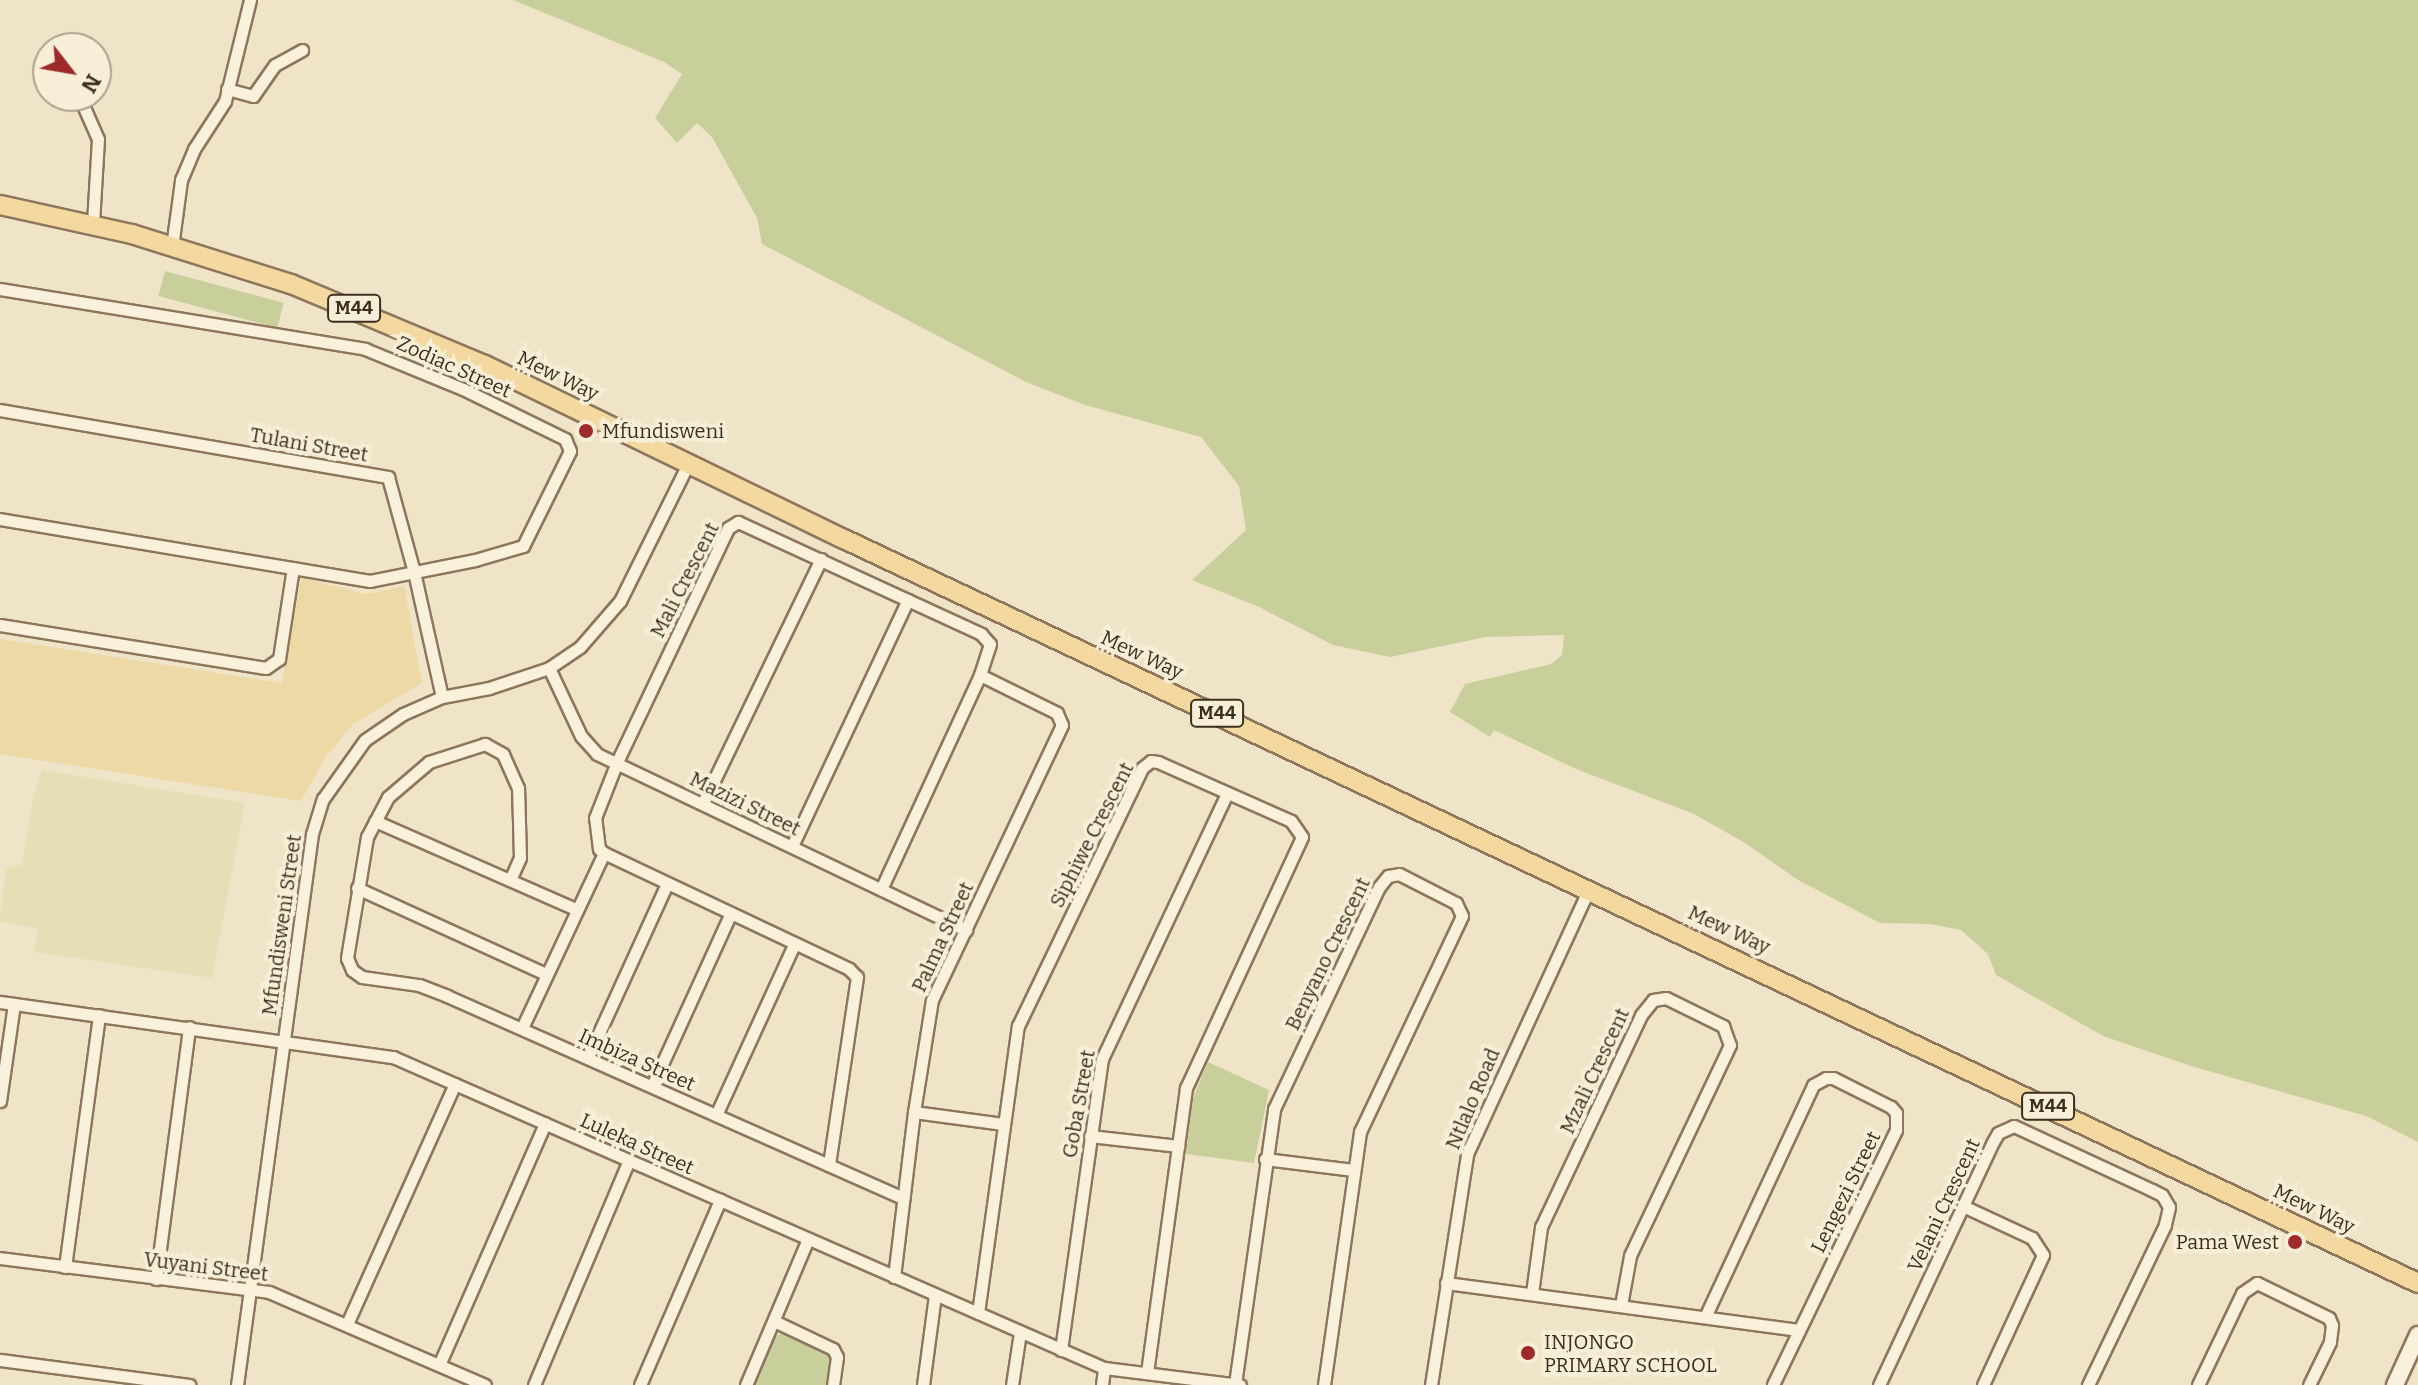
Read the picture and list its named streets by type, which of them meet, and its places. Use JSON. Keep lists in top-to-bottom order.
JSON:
{
  "streets": {
    "main road": ["M44", "Mew Way"],
    "street": [
      "Zodiac Street",
      "Tulani Street",
      "Mali Crescent",
      "Mazizi Street",
      "Siphiwe Crescent",
      "Mfundisweni Street",
      "Palma Street",
      "Benyano Crescent",
      "Imbiza Street",
      "Mzali Crescent",
      "Ntlalo Road",
      "Goba Street",
      "Luleka Street",
      "Lengezi Street",
      "Velani Crescent",
      "Vuyani Street"
    ]
  },
  "crossings": [
    ["Zodiac Street", "Tulani Street"],
    ["Mew Way", "Mfundisweni Street"],
    ["Mew Way", "Ntlalo Road"],
    ["Tulani Street", "Mfundisweni Street"],
    ["Mali Crescent", "Mazizi Street"],
    ["Mali Crescent", "Palma Street"],
    ["Mazizi Street", "Mfundisweni Street"],
    ["Mazizi Street", "Palma Street"],
    ["Siphiwe Crescent", "Goba Street"],
    ["Siphiwe Crescent", "Luleka Street"],
    ["Mfundisweni Street", "Luleka Street"],
    ["Mfundisweni Street", "Vuyani Street"],
    ["Palma Street", "Imbiza Street"],
    ["Palma Street", "Luleka Street"],
    ["Benyano Crescent", "Luleka Street"],
    ["Goba Street", "Luleka Street"]
  ],
  "places": ["Mfundisweni", "Pama West", "INJONGO PRIMARY SCHOOL"],
  "north": "bottom right"
}
